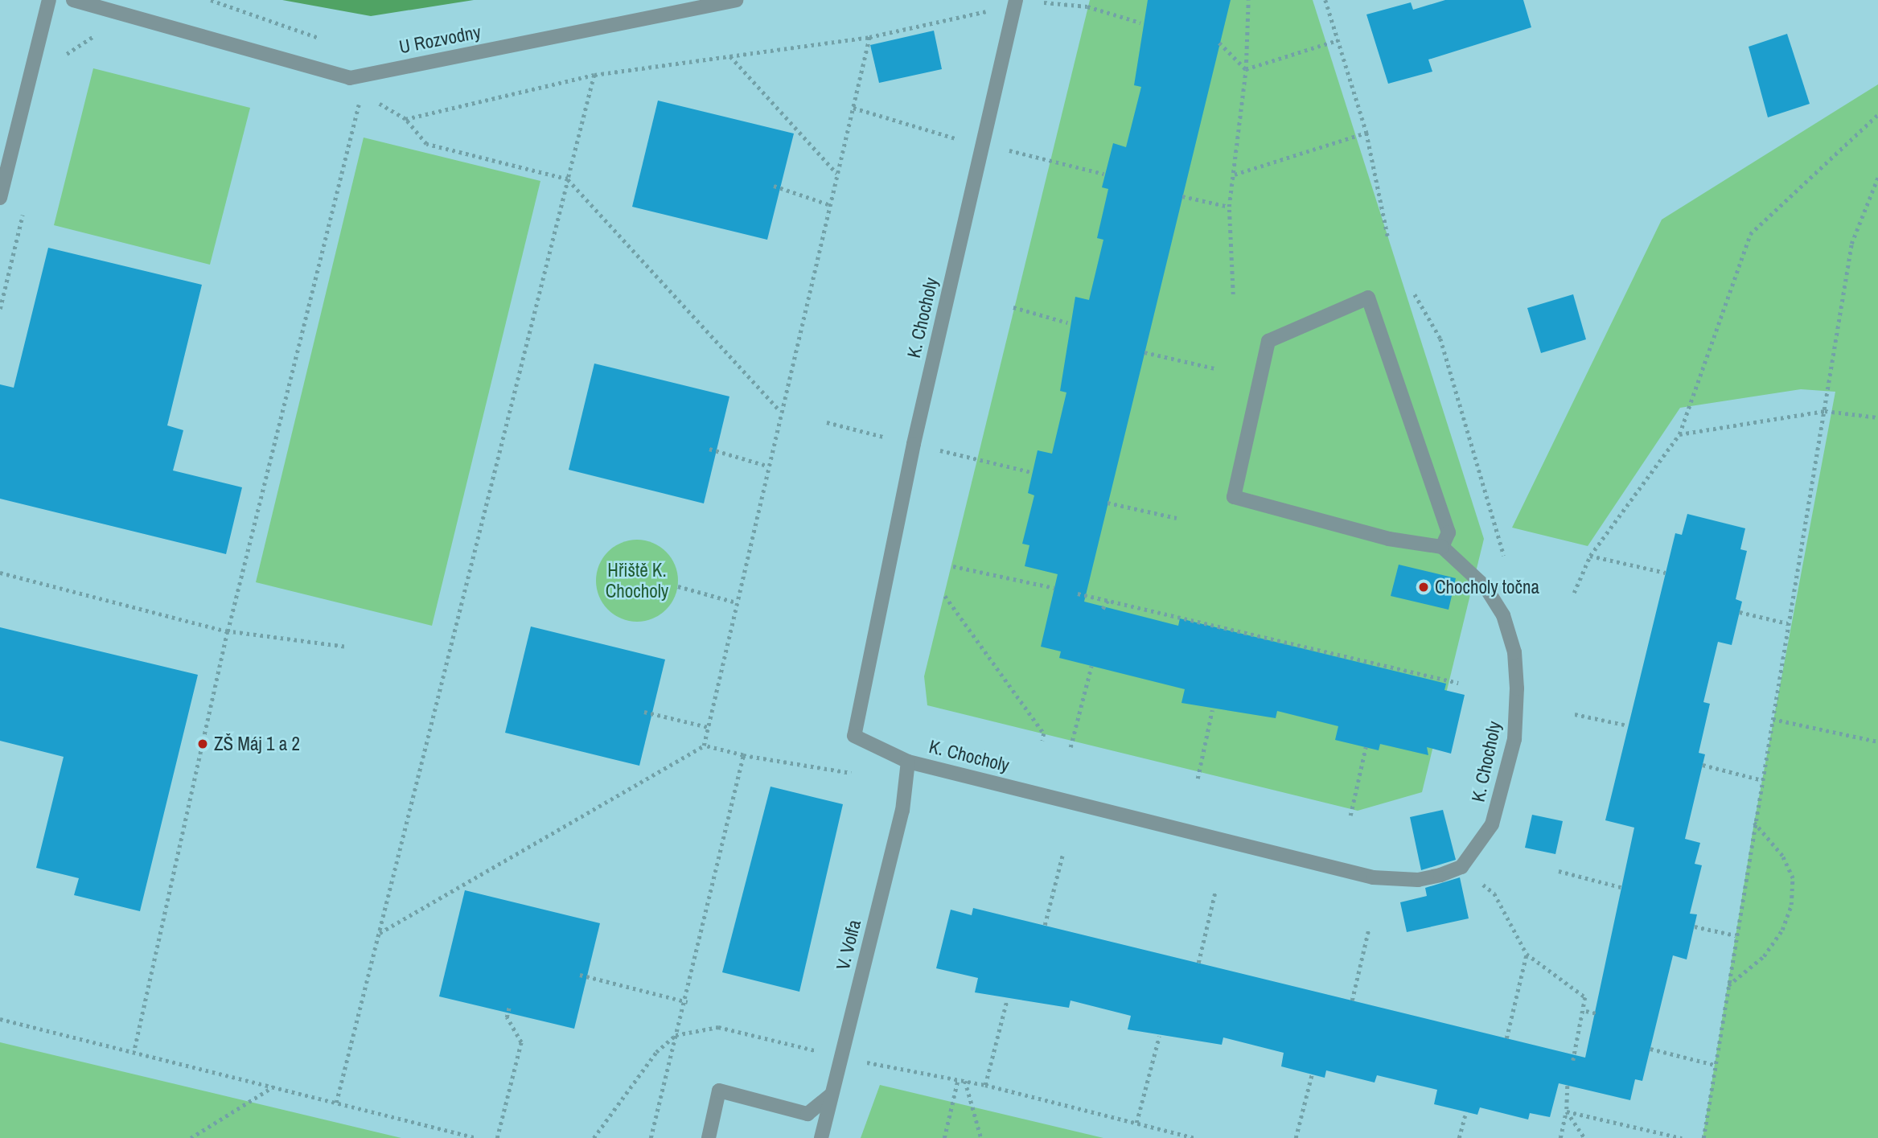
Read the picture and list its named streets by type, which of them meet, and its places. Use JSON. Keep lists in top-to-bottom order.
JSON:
{
  "streets": {
    "street": ["U Rozvodny", "K. Chocholy", "V. Volfa"]
  },
  "crossings": [
    ["K. Chocholy", "V. Volfa"]
  ],
  "parks": ["Hřiště K. Chocholy"],
  "places": ["Chocholy točna", "ZŠ Máj 1 a 2"]
}
